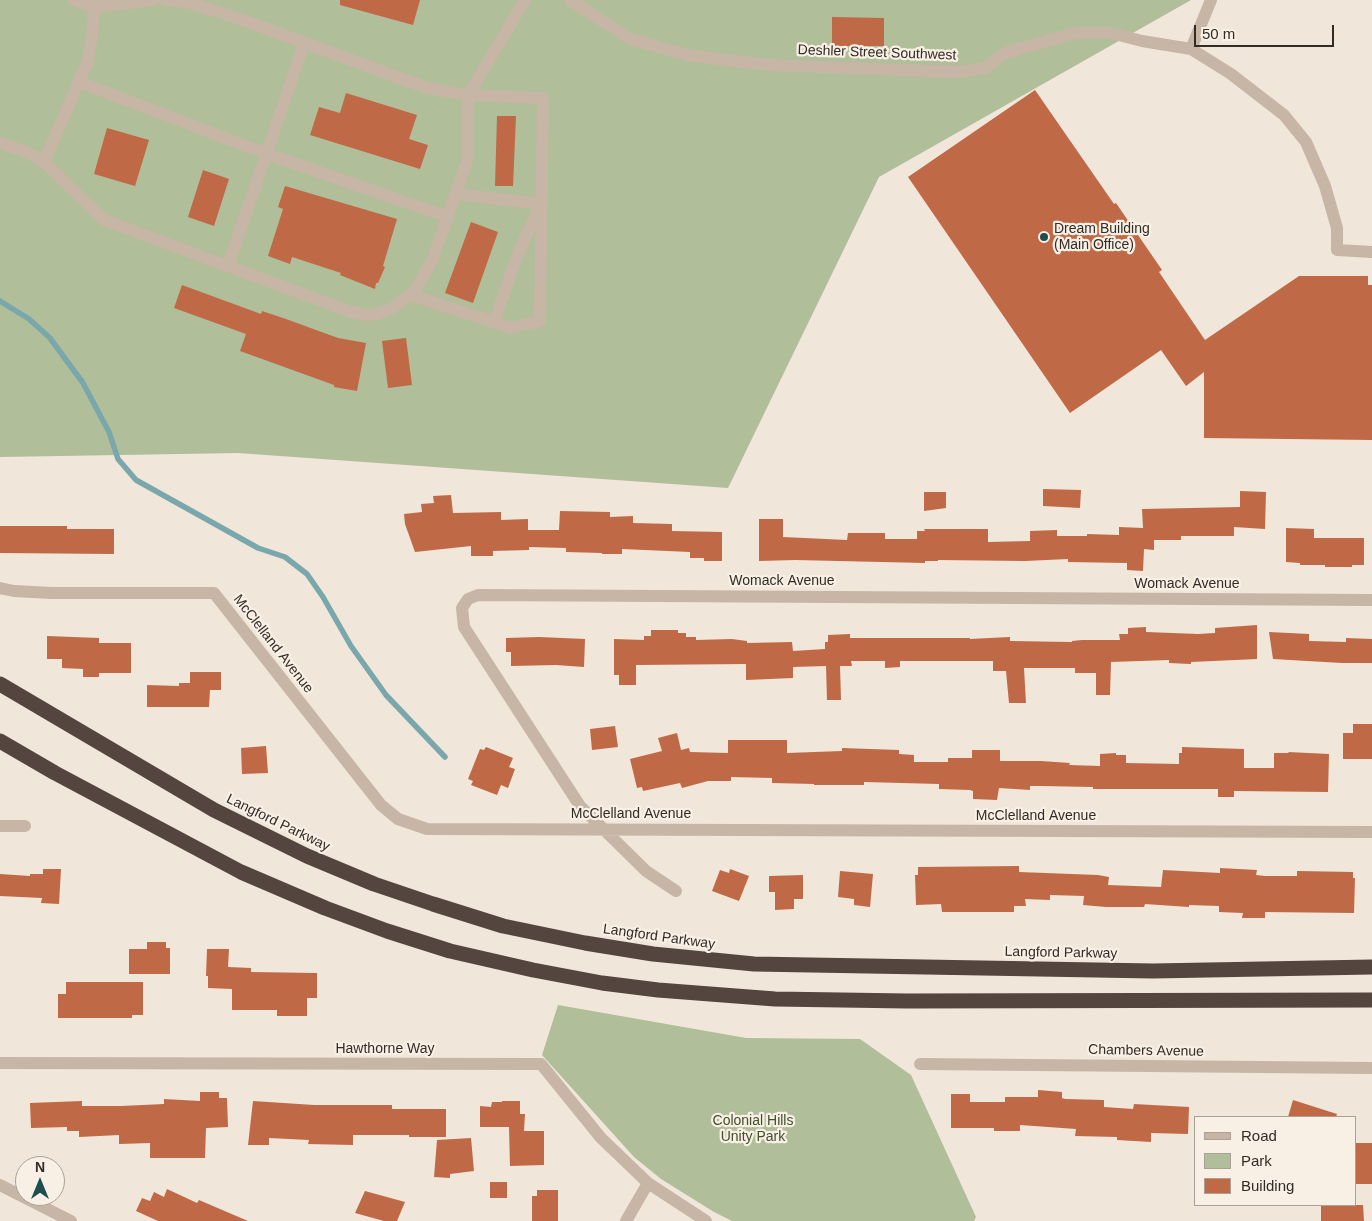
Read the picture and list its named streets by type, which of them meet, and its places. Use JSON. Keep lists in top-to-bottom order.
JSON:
{
  "streets": {
    "highway": ["Langford Parkway"],
    "street": [
      "Deshler Street Southwest",
      "Womack Avenue",
      "McClelland Avenue",
      "Hawthorne Way",
      "Chambers Avenue"
    ]
  },
  "crossings": [
    ["Womack Avenue", "McClelland Avenue"]
  ],
  "parks": ["Colonial Hills Unity Park"],
  "places": ["Dream Building (Main Office)"],
  "legend": ["Road", "Park", "Building"],
  "scale_bar": "50 m",
  "north": "top"
}
